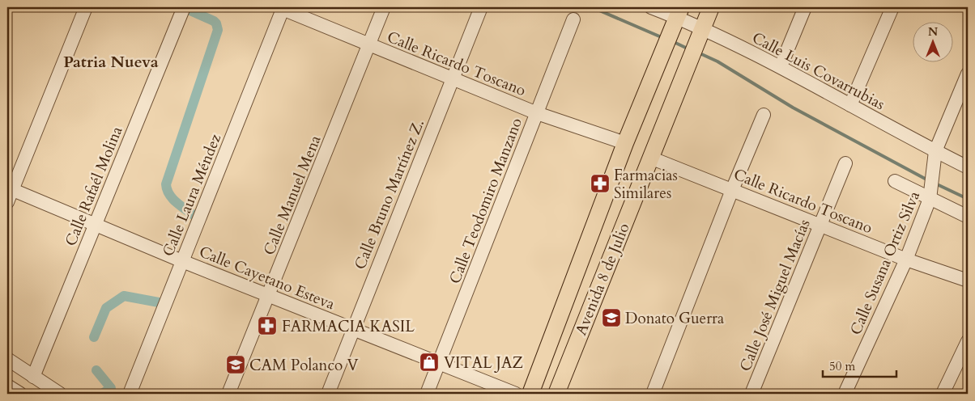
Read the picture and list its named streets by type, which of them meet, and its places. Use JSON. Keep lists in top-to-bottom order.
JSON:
{
  "streets": {
    "main road": ["Avenida 8 de Julio"],
    "street": [
      "Calle Ricardo Toscano",
      "Calle Luis Covarrubias",
      "Calle Rafaél Molina",
      "Calle Bruno Martínez Z.",
      "Calle Laura Méndez",
      "Calle Manuel Mena",
      "Calle Teodomiro Manzano",
      "Calle Susana Ortiz Silva",
      "Calle Cayetano Esteva",
      "Calle José Miguel Macías"
    ]
  },
  "crossings": [
    ["Calle Ricardo Toscano", "Calle Bruno Martínez Z."],
    ["Calle Ricardo Toscano", "Calle Laura Méndez"],
    ["Calle Ricardo Toscano", "Calle Manuel Mena"],
    ["Calle Ricardo Toscano", "Calle Teodomiro Manzano"],
    ["Calle Ricardo Toscano", "Calle Susana Ortiz Silva"],
    ["Calle Ricardo Toscano", "Avenida 8 de Julio"],
    ["Calle Ricardo Toscano", "Calle José Miguel Macías"],
    ["Calle Luis Covarrubias", "Calle Susana Ortiz Silva"],
    ["Calle Luis Covarrubias", "Avenida 8 de Julio"],
    ["Calle Rafaél Molina", "Calle Cayetano Esteva"],
    ["Calle Bruno Martínez Z.", "Calle Cayetano Esteva"],
    ["Calle Laura Méndez", "Calle Cayetano Esteva"],
    ["Calle Manuel Mena", "Calle Cayetano Esteva"],
    ["Calle Teodomiro Manzano", "Calle Cayetano Esteva"]
  ],
  "districts": ["Patria Nueva"],
  "places": {
    "pharmacy": ["Farmacias Similares", "FARMACIA KASIL"],
    "school or university": ["Donato Guerra", "CAM Polanco V"],
    "shop": ["VITAL JAZ"]
  },
  "scale_bar": "50 m",
  "north": "top"
}
